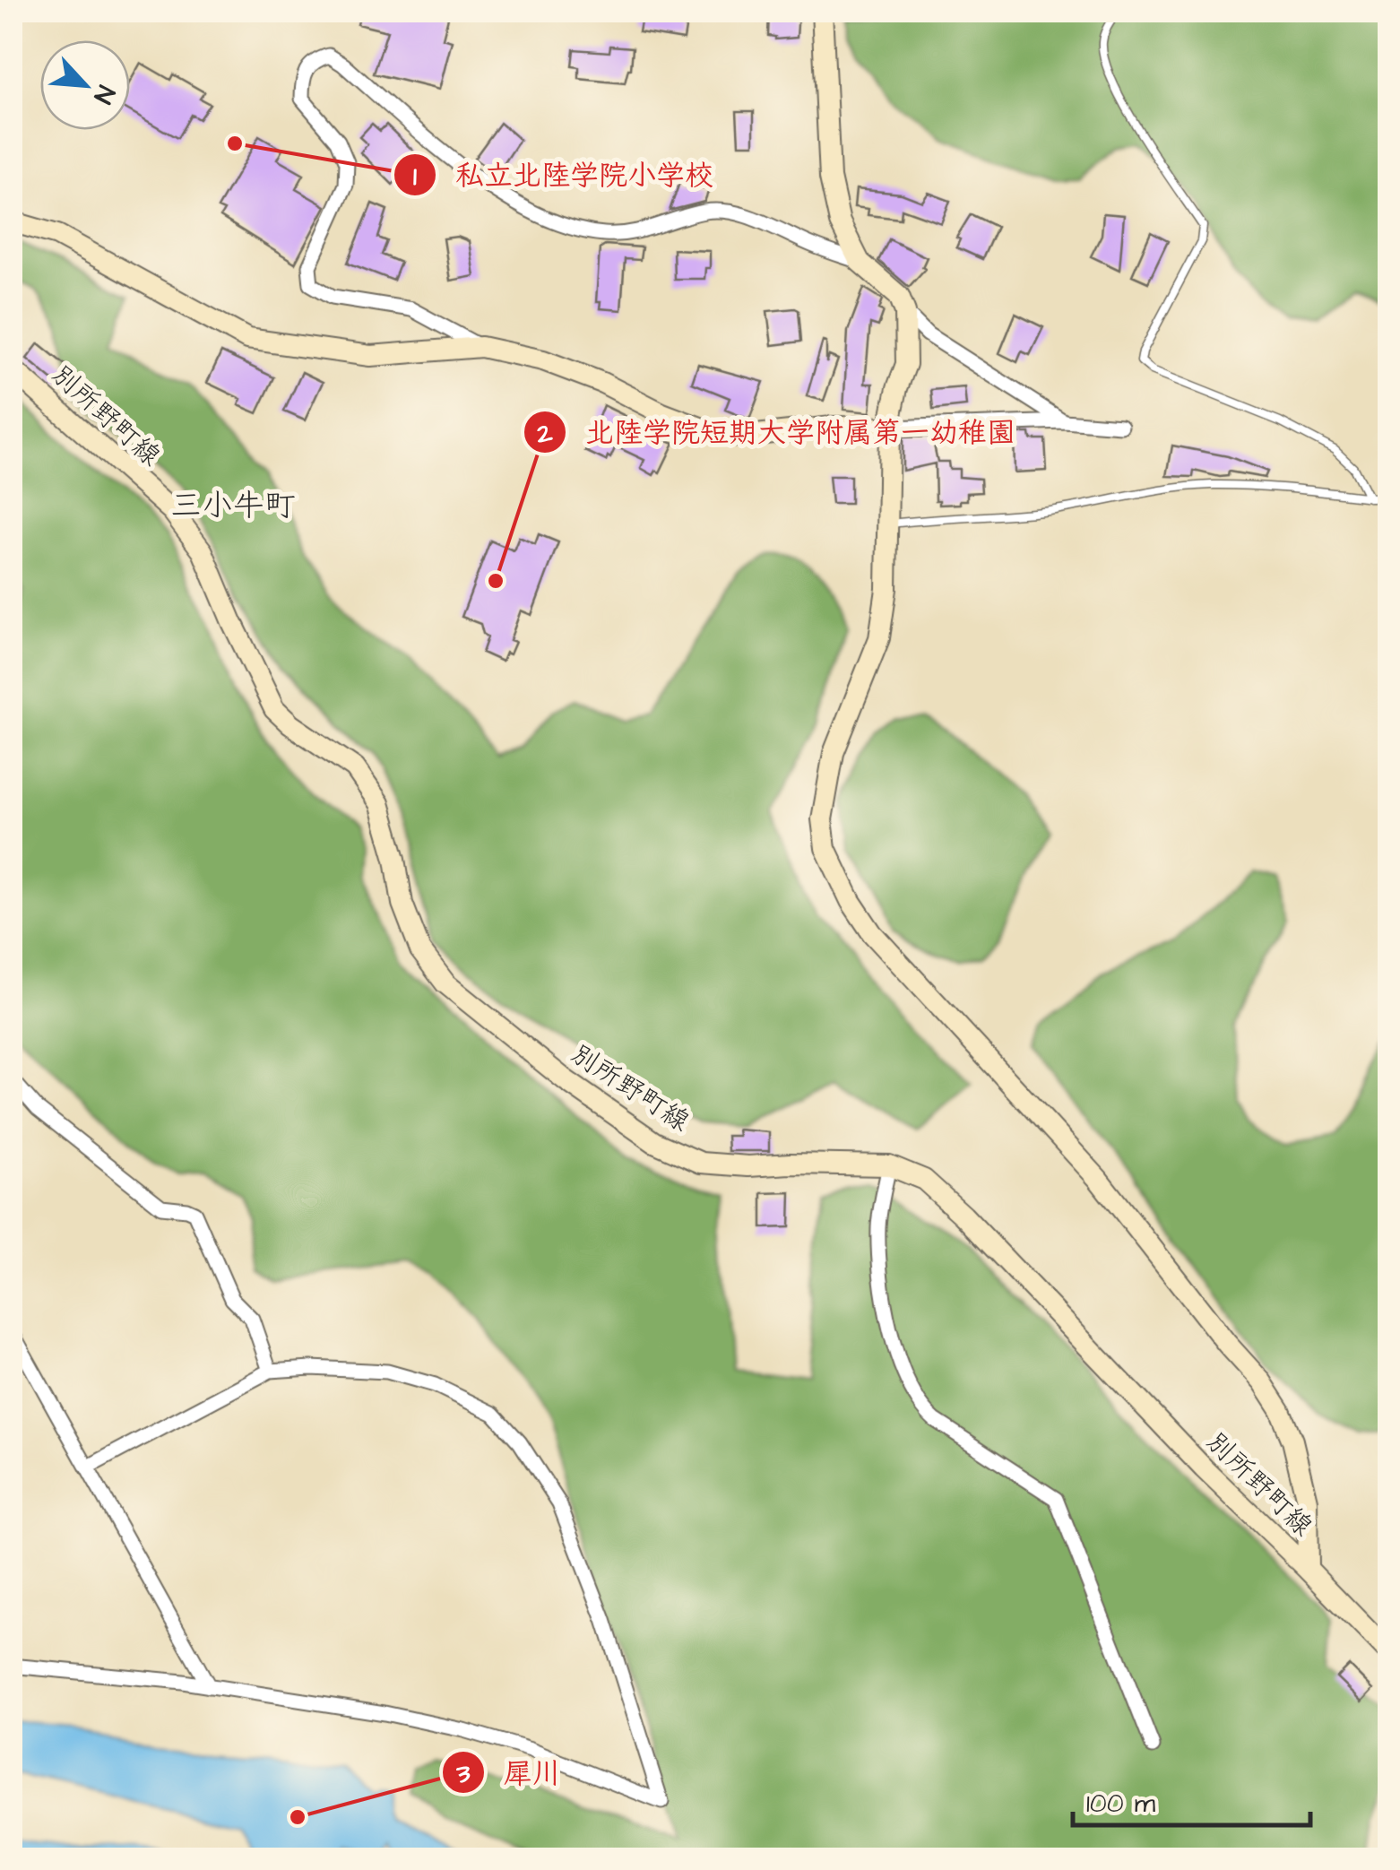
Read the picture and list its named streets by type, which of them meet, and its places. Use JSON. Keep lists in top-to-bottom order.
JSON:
{
  "streets": {
    "street": ["別所野町線"]
  },
  "districts": ["三小牛町"],
  "places": ["私立北陸学院小学校", "北陸学院短期大学附属第一幼稚園", "犀川"],
  "scale_bar": "100 m",
  "north": "bottom right"
}
